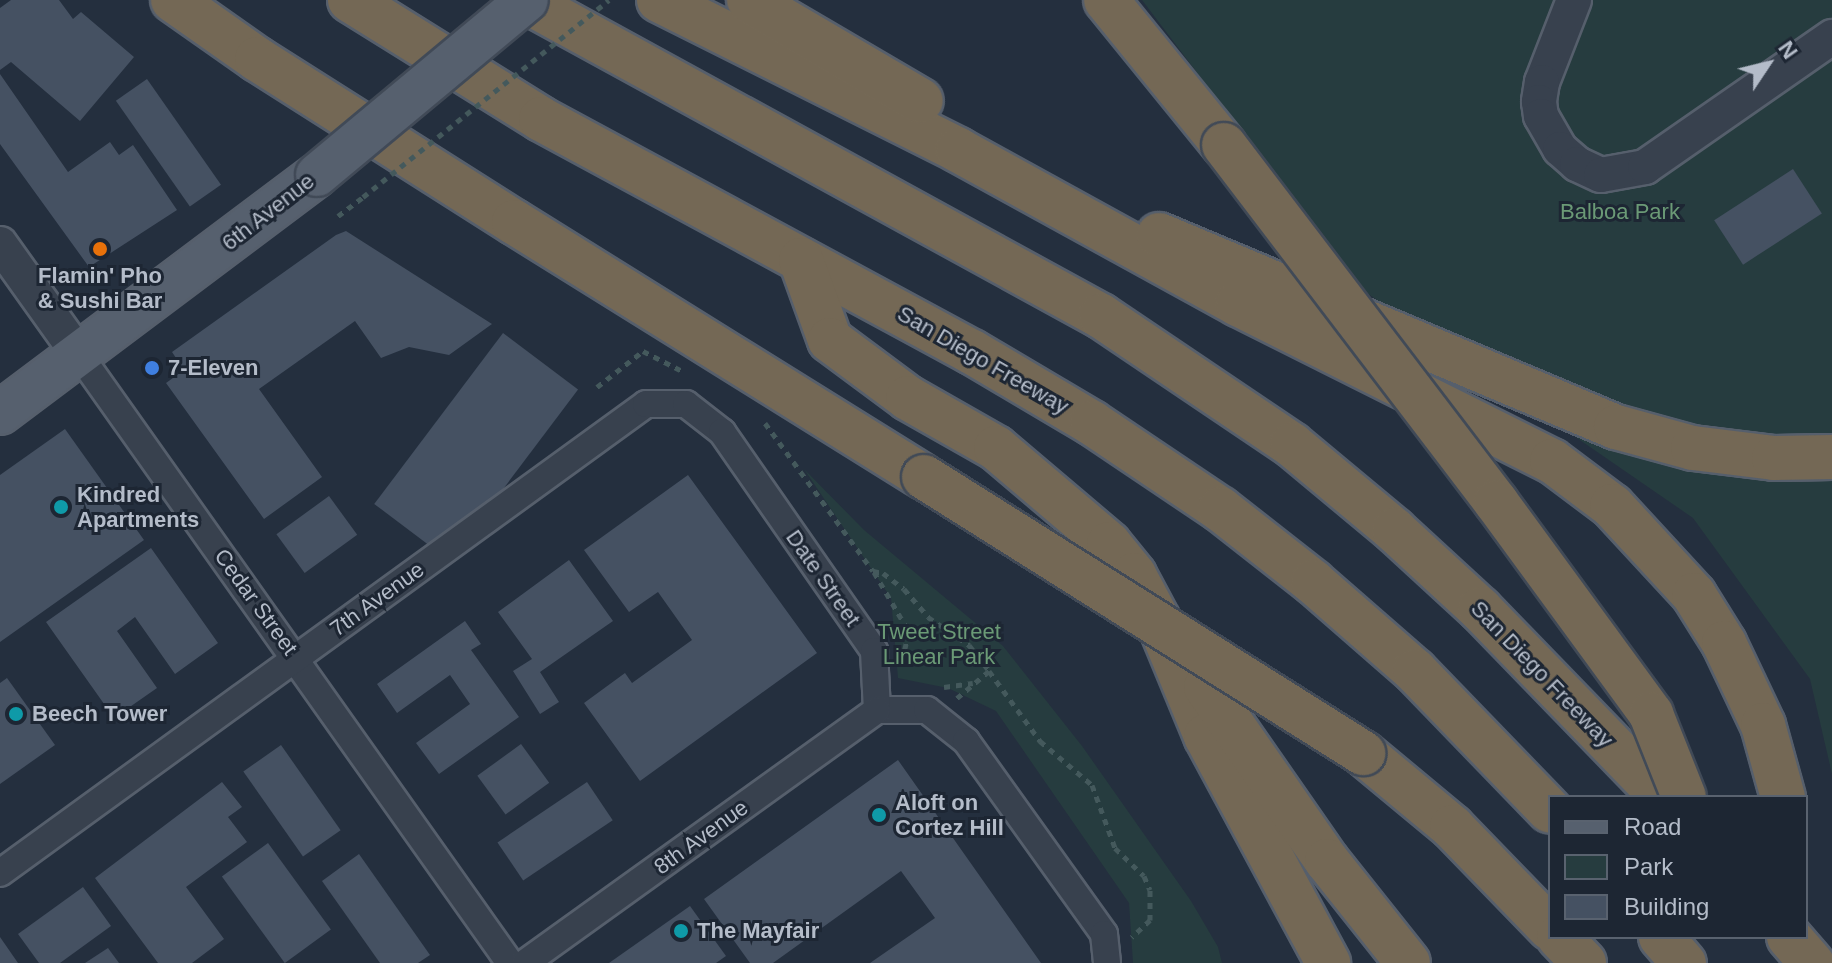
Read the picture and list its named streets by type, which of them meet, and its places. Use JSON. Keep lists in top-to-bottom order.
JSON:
{
  "streets": {
    "highway": ["San Diego Freeway"],
    "main road": ["6th Avenue"],
    "street": [
      "Date Street",
      "7th Avenue",
      "Cedar Street",
      "8th Avenue"
    ]
  },
  "crossings": [
    ["6th Avenue", "San Diego Freeway"],
    ["6th Avenue", "Cedar Street"],
    ["Date Street", "7th Avenue"],
    ["Date Street", "8th Avenue"],
    ["7th Avenue", "Cedar Street"]
  ],
  "parks": ["Balboa Park", "Tweet Street Linear Park"],
  "places": [
    "Flamin' Pho & Sushi Bar",
    "7-Eleven",
    "Kindred Apartments",
    "Beech Tower",
    "Aloft on Cortez Hill",
    "The Mayfair"
  ],
  "legend": ["Road", "Park", "Building"],
  "north": "top right"
}
